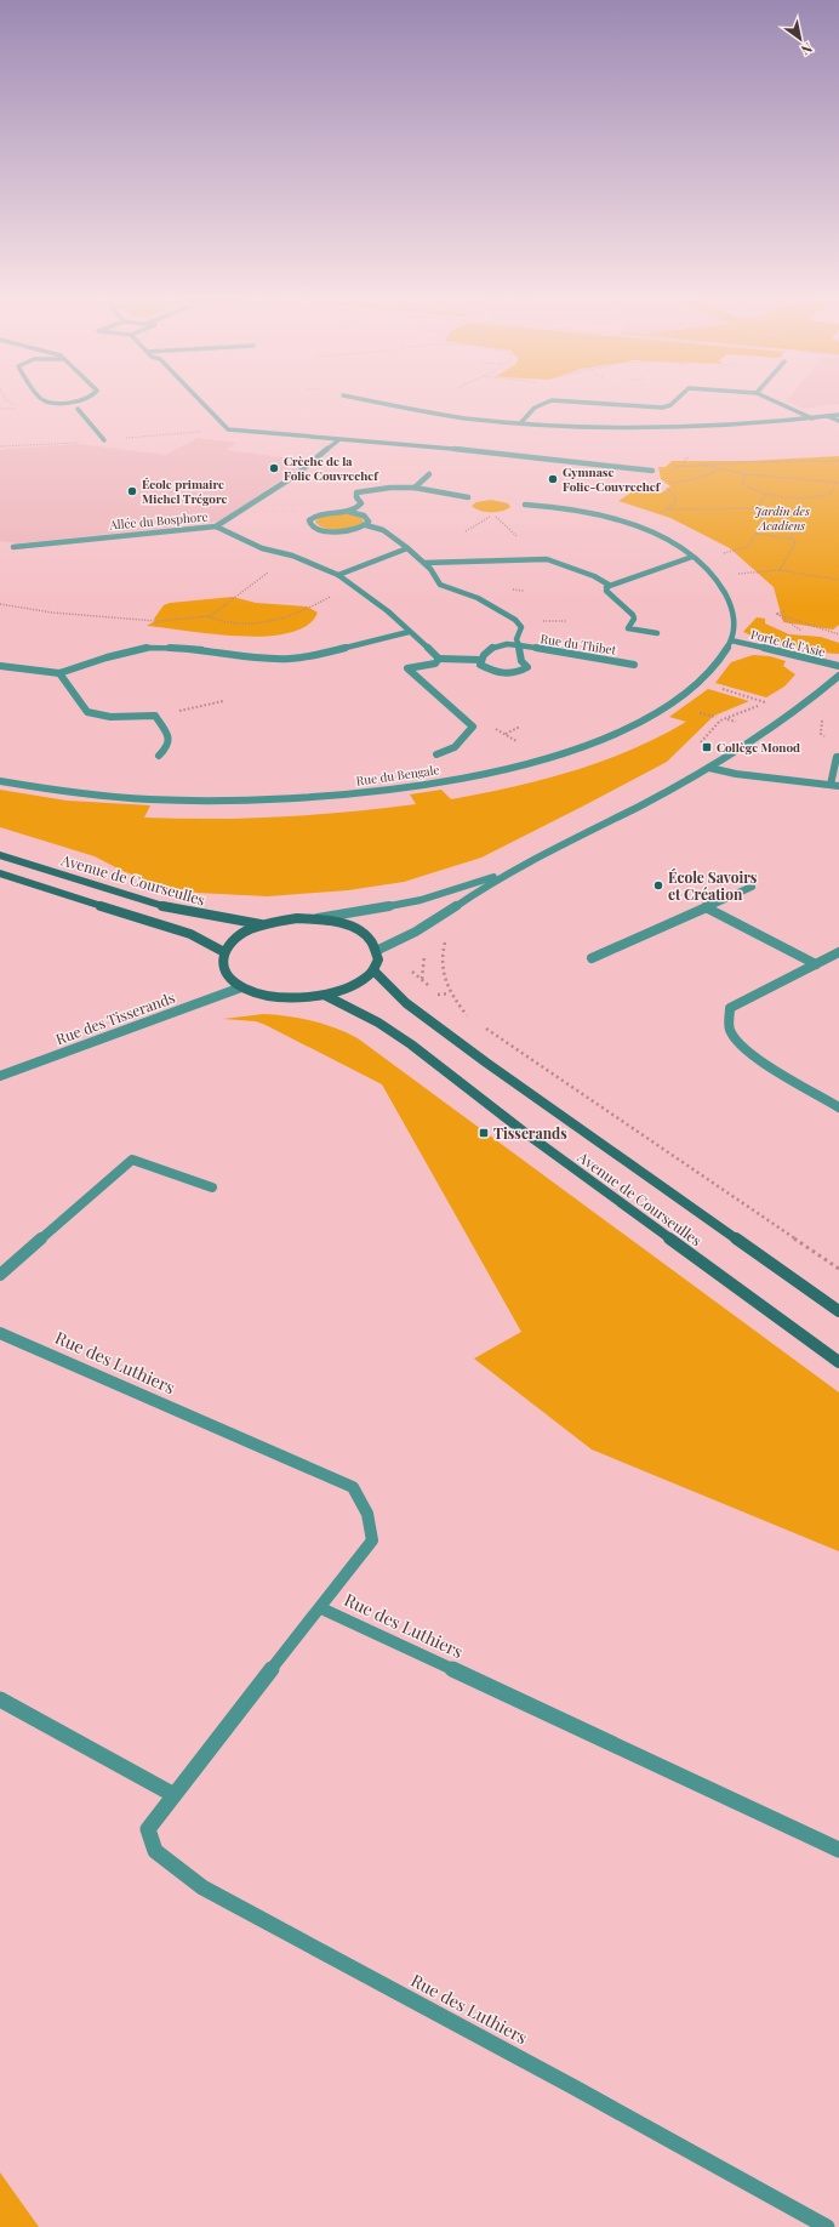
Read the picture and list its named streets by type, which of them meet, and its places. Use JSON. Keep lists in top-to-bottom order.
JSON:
{
  "streets": {
    "main road": ["Avenue de Courseulles"],
    "street": [
      "Allée du Bosphore",
      "Porte de l'Asie",
      "Rue du Thibet",
      "Rue du Bengale",
      "Rue des Tisserands",
      "Rue des Luthiers"
    ]
  },
  "crossings": [
    ["Porte de l'Asie", "Rue du Bengale"]
  ],
  "parks": ["Jardin des Acadiens"],
  "places": {
    "other": [
      "Crèche de la Folie Couvrechef",
      "Gymnase Folie-Couvrechef",
      "École primaire Michel Trégore",
      "École Savoirs et Création"
    ],
    "transit": ["Collège Monod", "Tisserands"]
  },
  "north": "bottom right"
}
